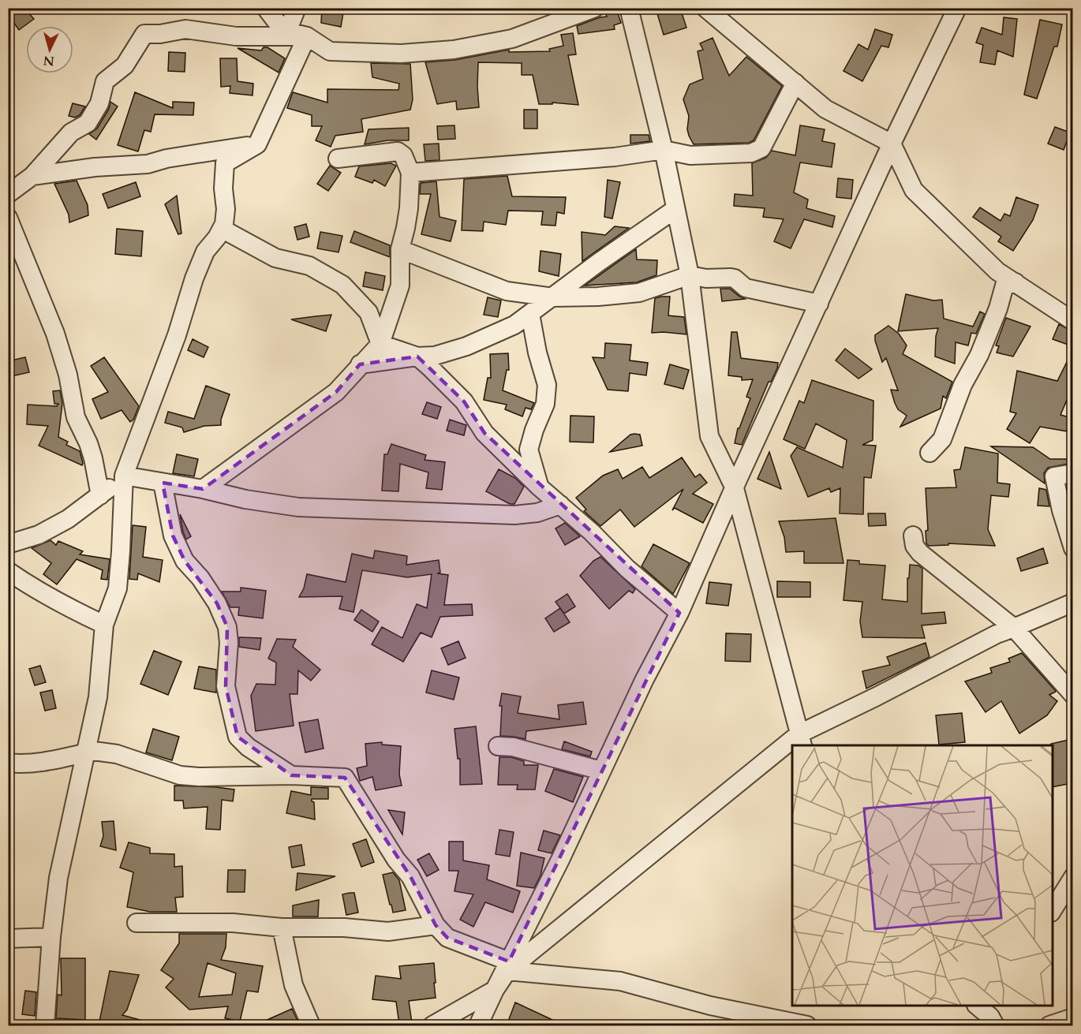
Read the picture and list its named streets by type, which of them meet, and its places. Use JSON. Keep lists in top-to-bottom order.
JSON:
{
  "north": "bottom"
}
